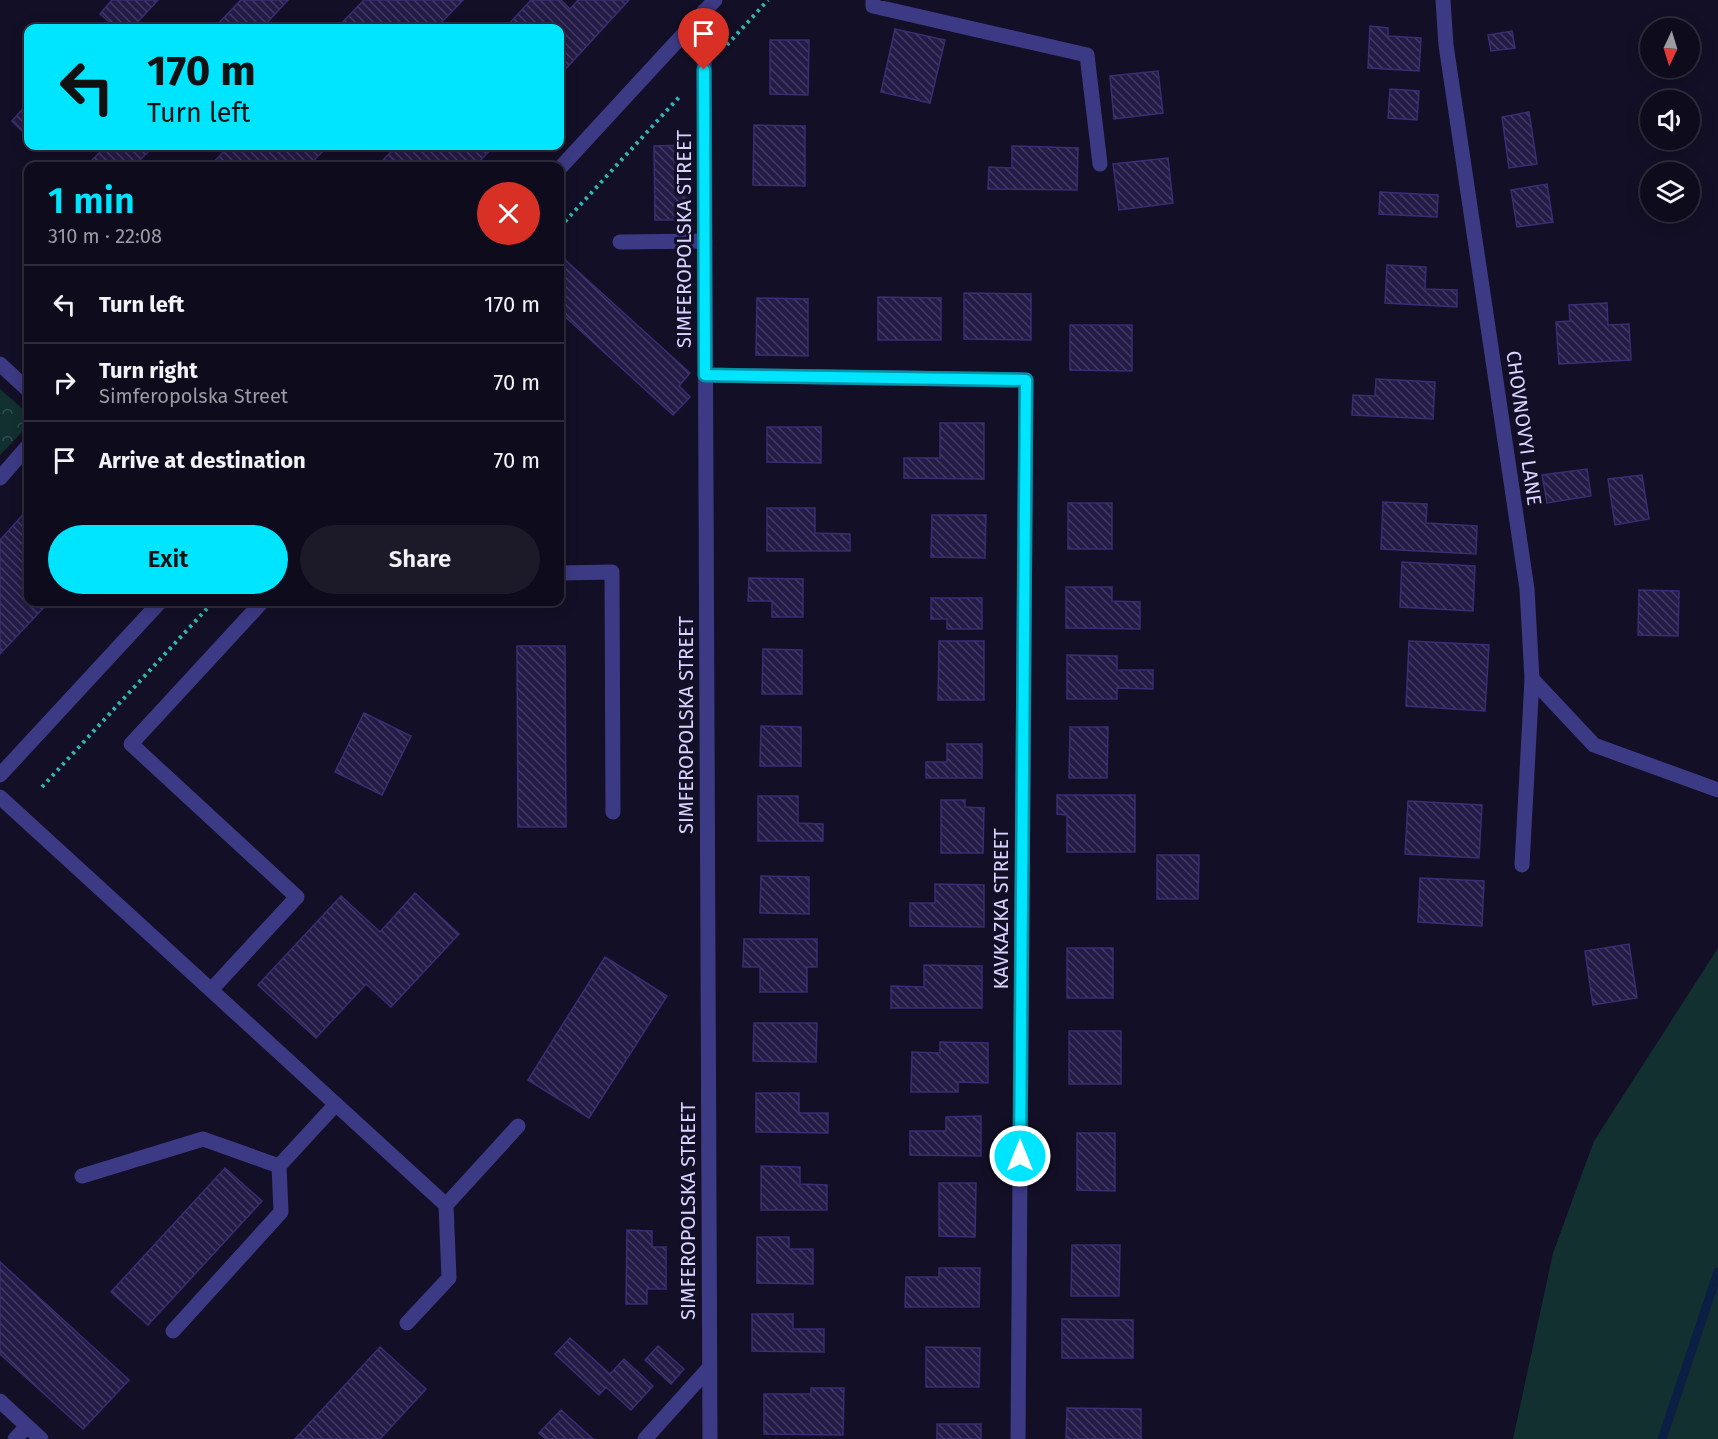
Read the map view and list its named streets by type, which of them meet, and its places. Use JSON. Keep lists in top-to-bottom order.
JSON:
{
  "streets": {
    "street": ["SIMFEROPOLSKA STREET", "CHOVNOVYI LANE", "KAVKAZKA STREET"]
  },
  "crossings": [
    ["SIMFEROPOLSKA STREET", "KAVKAZKA STREET"]
  ],
  "north": "bottom",
  "page": {
    "turn": ["170 m", "Turn left"],
    "heading": ["1 min", "310 m · 22:08"],
    "list": [
      {
        "name": "Turn left",
        "value": "170 m"
      },
      {
        "name": "Turn right",
        "note": "Simferopolska Street",
        "value": "70 m"
      },
      {
        "name": "Arrive at destination",
        "value": "70 m"
      }
    ],
    "buttons": ["Exit", "Share"]
  }
}
